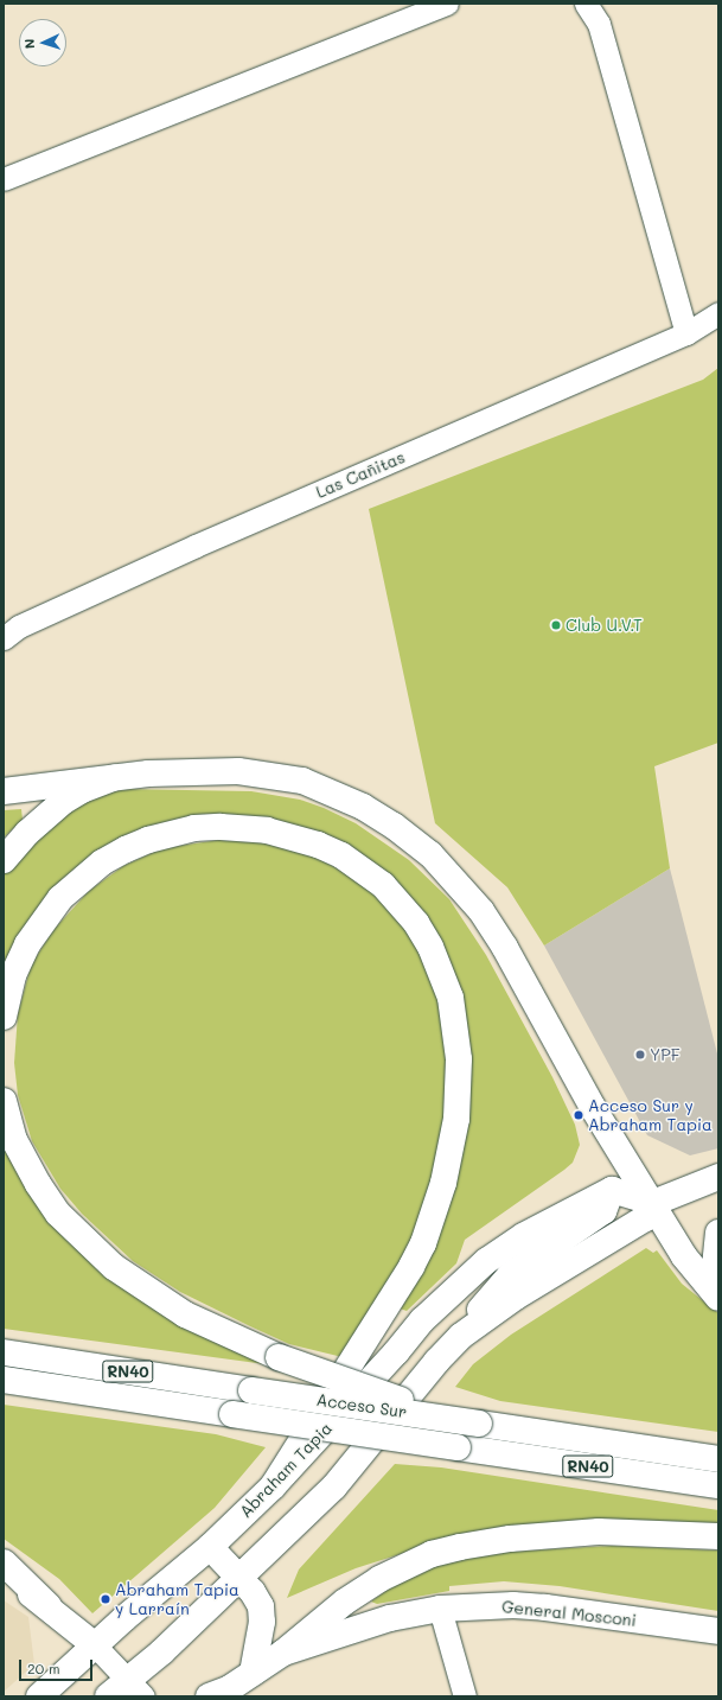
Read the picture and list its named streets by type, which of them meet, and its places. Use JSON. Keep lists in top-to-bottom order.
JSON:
{
  "streets": {
    "main road": [
      "RN40",
      "Acceso Sur",
      "Abraham Tapia",
      "General Mosconi"
    ],
    "street": ["Las Cañitas"]
  },
  "places": [
    "Club U.V.T",
    "YPF",
    "Acceso Sur y Abraham Tapia",
    "Abraham Tapia y Larraín"
  ],
  "scale_bar": "20 m",
  "north": "left"
}
